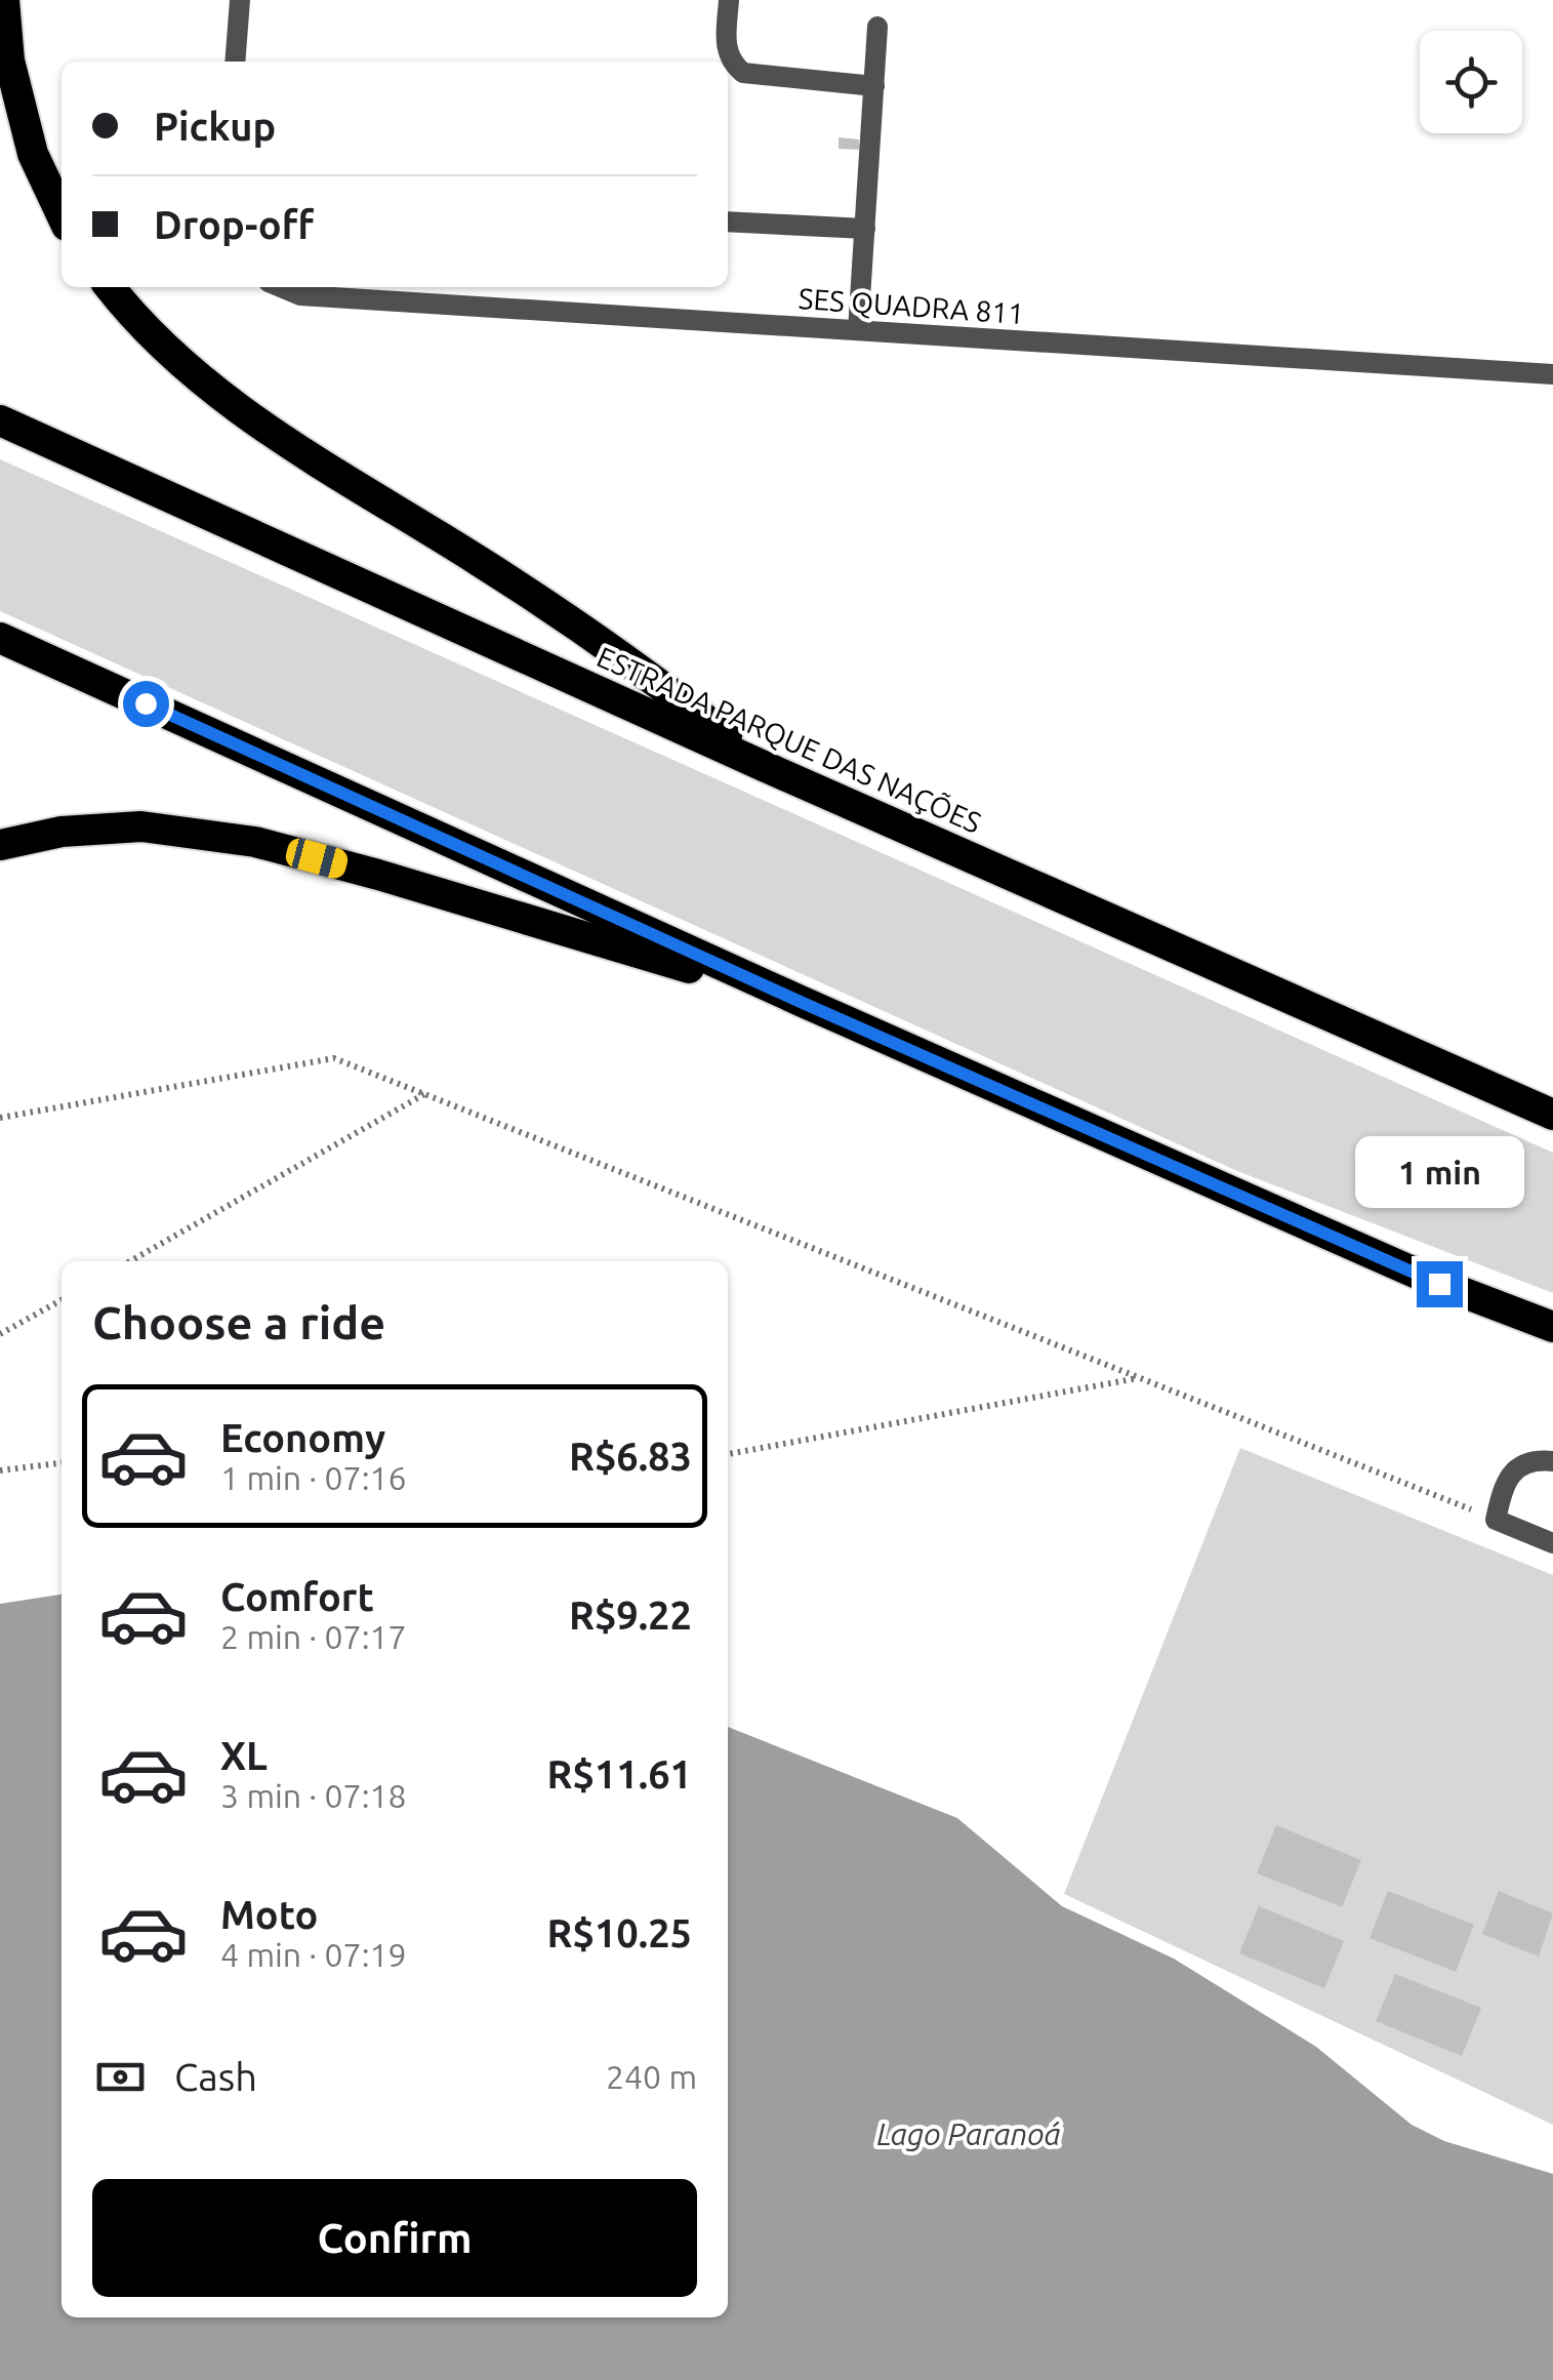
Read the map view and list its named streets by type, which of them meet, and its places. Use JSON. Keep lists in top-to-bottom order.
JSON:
{
  "streets": {
    "highway": ["ESTRADA PARQUE DAS NAÇÕES"],
    "street": ["SES QUADRA 811"]
  },
  "water": ["Lago Paranoá"],
  "page": {
    "banner": ["Pickup", "Drop-off"],
    "bubble": "1 min",
    "heading": "Choose a ride",
    "list": [
      {
        "name": "Economy",
        "note": "1 min · 07:16",
        "value": "R$6.83"
      },
      {
        "name": "Comfort",
        "note": "2 min · 07:17",
        "value": "R$9.22"
      },
      {
        "name": "XL",
        "note": "3 min · 07:18",
        "value": "R$11.61"
      },
      {
        "name": "Moto",
        "note": "4 min · 07:19",
        "value": "R$10.25"
      }
    ],
    "pay": ["Cash", "240 m"],
    "buttons": "Confirm"
  }
}
